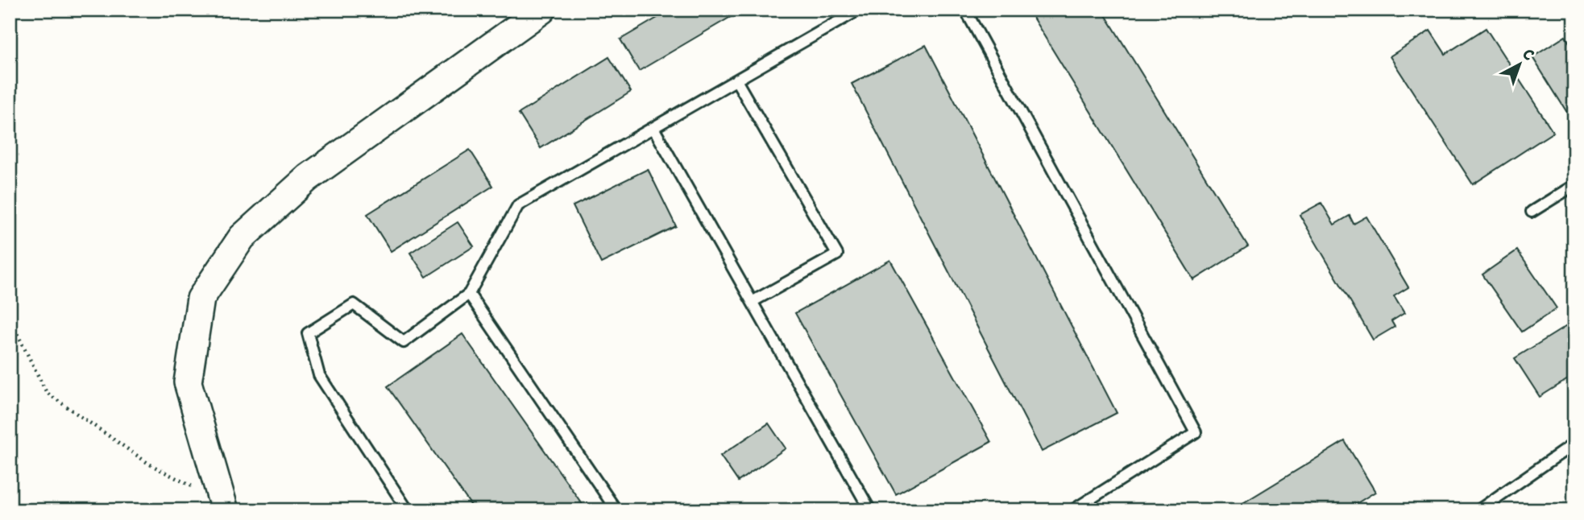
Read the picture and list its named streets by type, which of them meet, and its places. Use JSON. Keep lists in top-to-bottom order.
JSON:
{
  "north": "top right"
}
